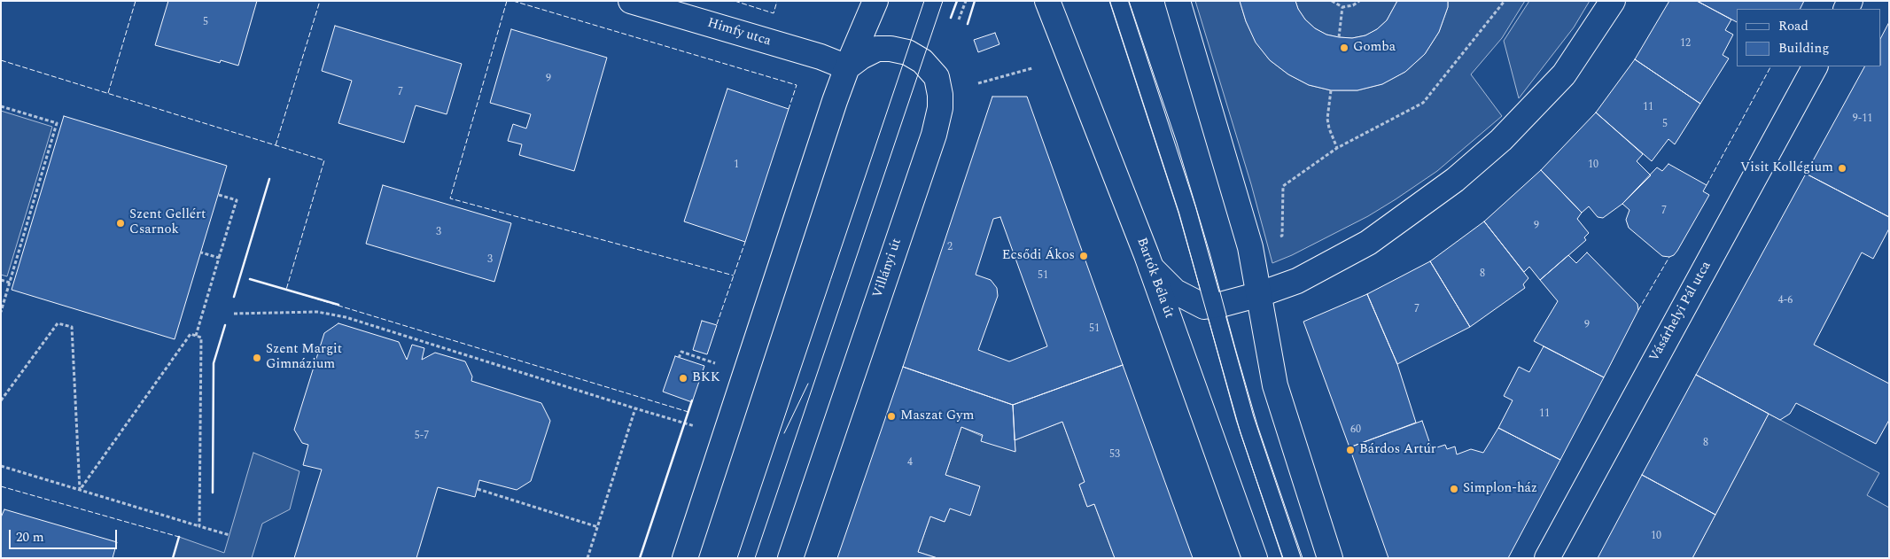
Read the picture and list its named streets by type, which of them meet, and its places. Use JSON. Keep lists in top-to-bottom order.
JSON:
{
  "streets": {
    "street": [
      "Himfy utca",
      "Villányi út",
      "Bartók Béla út",
      "Vásárhelyi Pál utca"
    ]
  },
  "crossings": [
    ["Himfy utca", "Villányi út"]
  ],
  "places": [
    "Gomba",
    "Visit Kollégium",
    "Szent Gellért Csarnok",
    "Ecsődi Ákos",
    "Szent Margit Gimnázium",
    "BKK",
    "Maszat Gym",
    "Bárdos Artúr",
    "Simplon-ház"
  ],
  "house_numbers": [
    "5",
    "12",
    "9",
    "7",
    "11",
    "9-11",
    "5",
    "1",
    "10",
    "7",
    "9",
    "3",
    "2",
    "3",
    "8",
    "51",
    "4-6",
    "7",
    "9",
    "51",
    "11",
    "60",
    "5-7",
    "8",
    "53",
    "4",
    "10"
  ],
  "legend": ["Road", "Building"],
  "scale_bar": "20 m"
}
